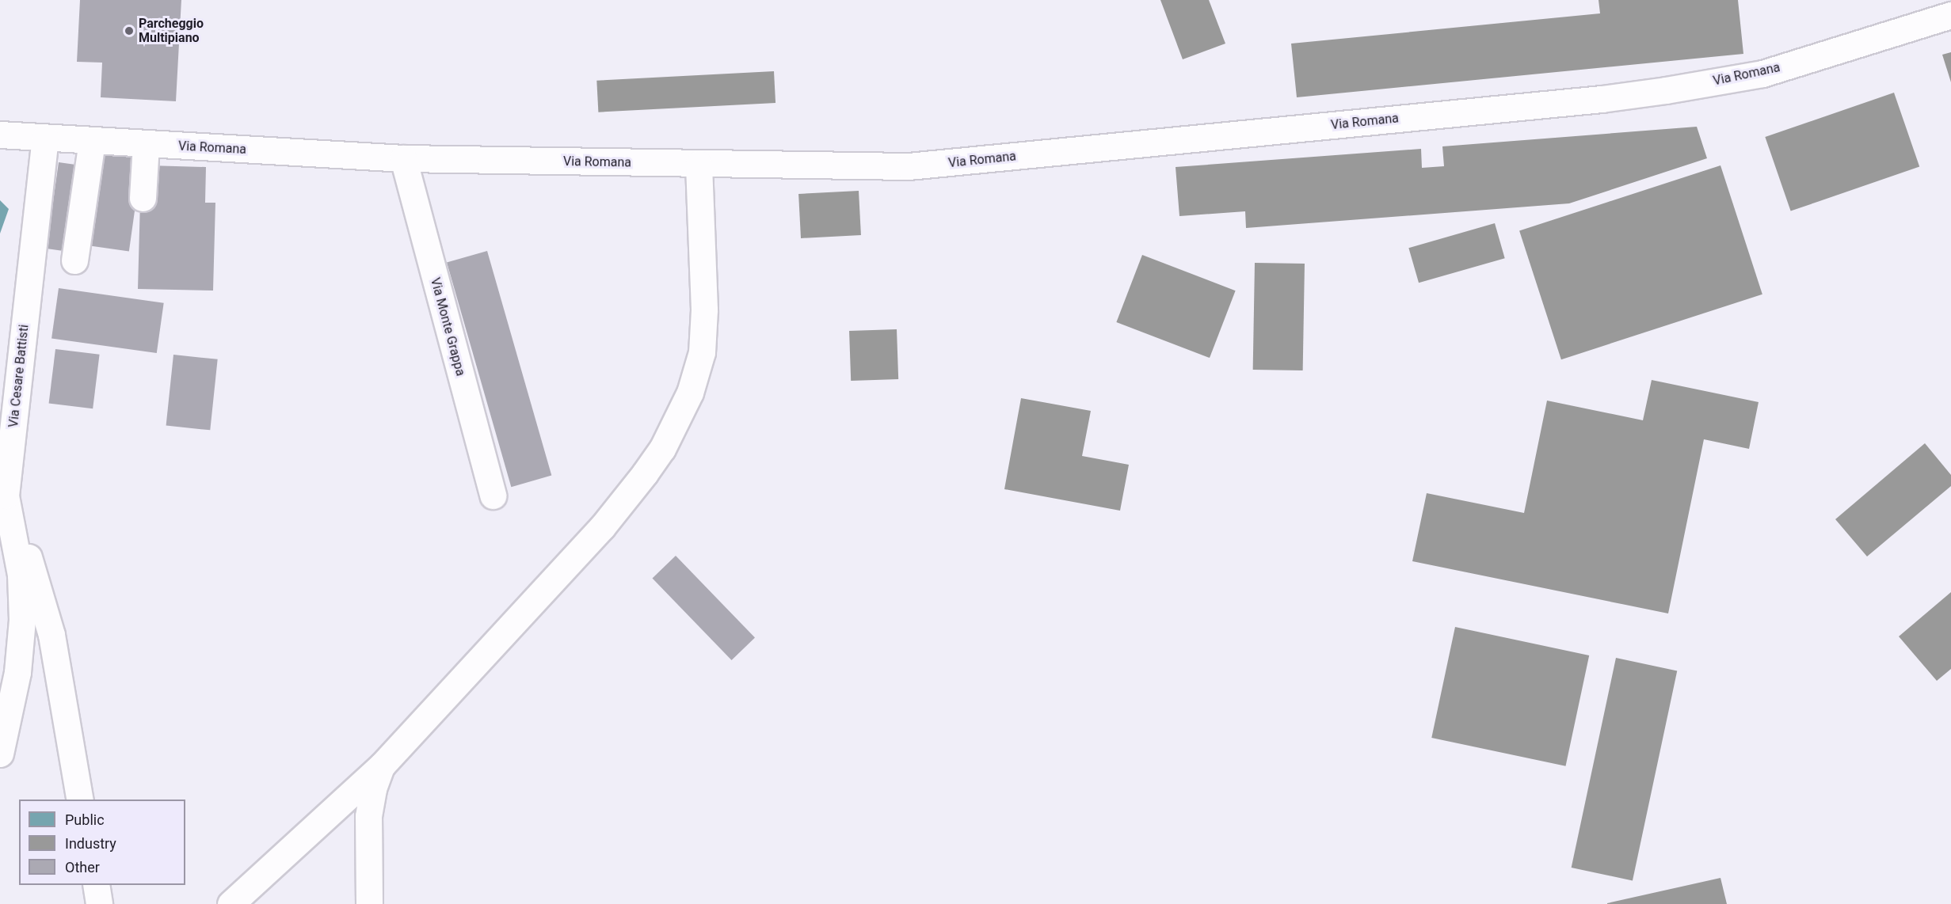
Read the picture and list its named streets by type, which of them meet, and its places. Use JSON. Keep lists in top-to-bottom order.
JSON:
{
  "streets": {
    "street": ["Via Romana", "Via Monte Grappa", "Via Cesare Battisti"]
  },
  "crossings": [
    ["Via Romana", "Via Monte Grappa"],
    ["Via Romana", "Via Cesare Battisti"]
  ],
  "places": ["Parcheggio Multipiano"],
  "legend": ["Public", "Industry", "Other"]
}
